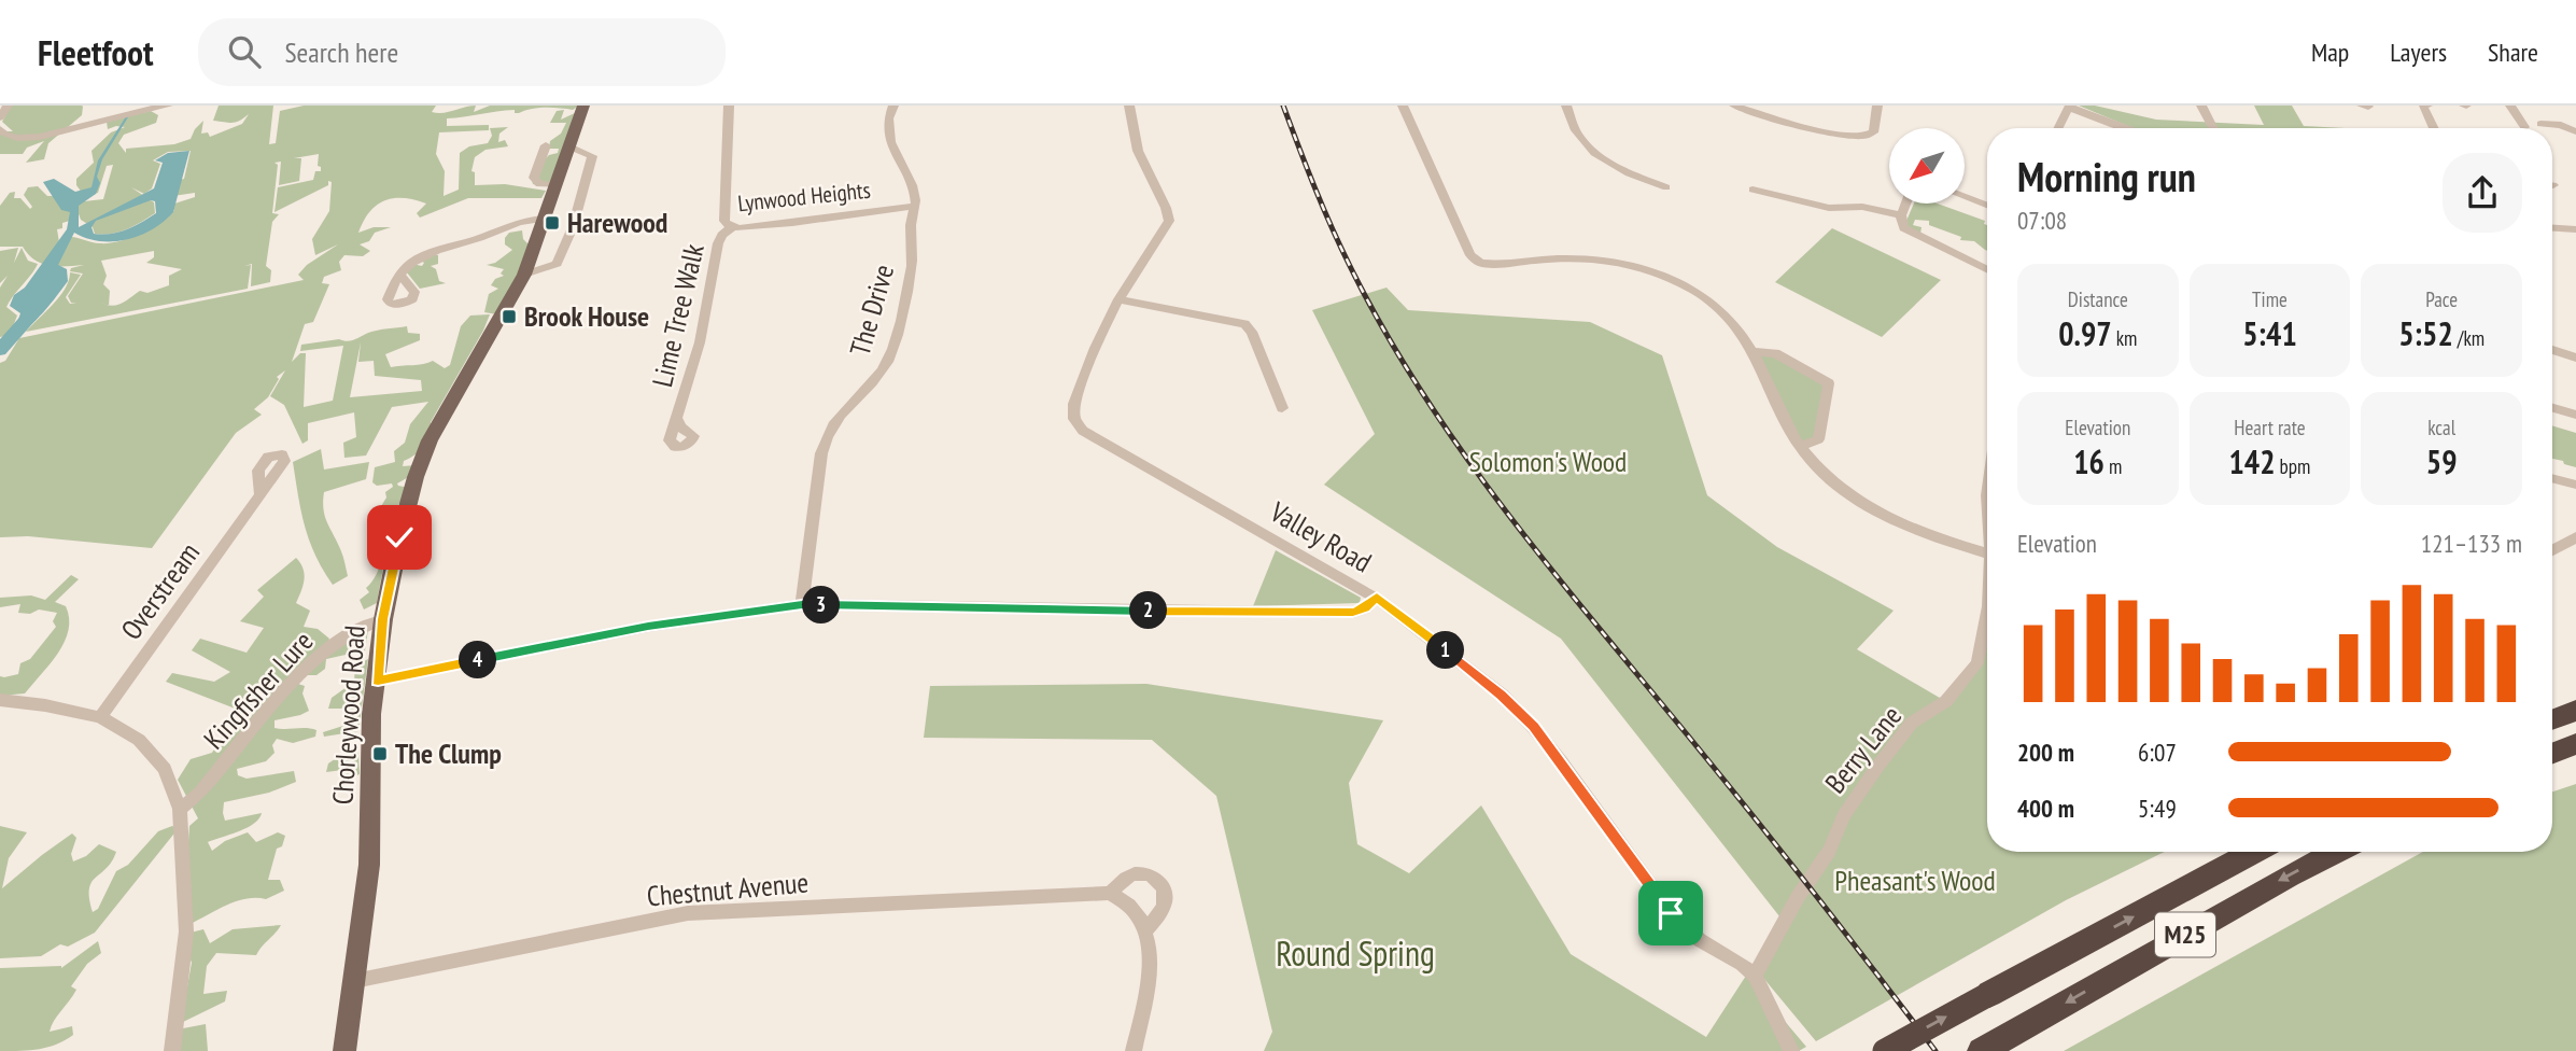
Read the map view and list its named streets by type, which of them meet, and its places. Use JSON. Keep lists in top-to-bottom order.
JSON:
{
  "streets": {
    "highway": ["M25"],
    "main road": ["Chorleywood Road"],
    "street": [
      "Lynwood Heights",
      "The Drive",
      "Lime Tree Walk",
      "Valley Road",
      "Overstream",
      "Kingfisher Lure",
      "Berry Lane",
      "Chestnut Avenue"
    ]
  },
  "crossings": [
    ["Lynwood Heights", "The Drive"],
    ["Lynwood Heights", "Lime Tree Walk"],
    ["Valley Road", "Berry Lane"],
    ["Kingfisher Lure", "Chorleywood Road"],
    ["Chorleywood Road", "Chestnut Avenue"]
  ],
  "parks": ["Solomon's Wood", "Pheasant's Wood", "Round Spring"],
  "places": {
    "transit": ["Harewood", "Brook House", "The Clump"]
  },
  "north": "bottom left",
  "page": {
    "header": "Fleetfoot",
    "search": "Search here",
    "nav": ["Map", "Layers", "Share"],
    "heading": ["Morning run", "07:08"],
    "stats": [
      ["Distance", "0.97 km"],
      ["Time", "5:41"],
      ["Pace", "5:52 /km"],
      ["Elevation", "16 m"],
      ["Heart rate", "142 bpm"],
      ["kcal", "59"]
    ],
    "chart": ["Elevation", "121–133 m"],
    "pins": [
      "3",
      "2",
      "1",
      "4"
    ],
    "list": [
      {
        "name": "200 m",
        "note": "6:07"
      },
      {
        "name": "400 m",
        "note": "5:49"
      }
    ]
  }
}
